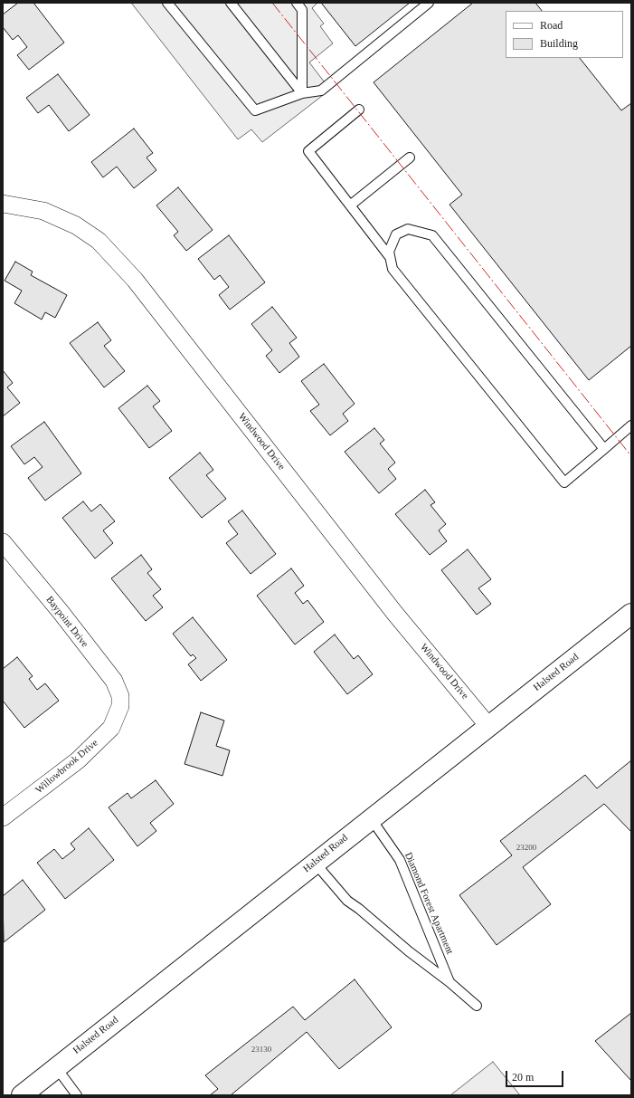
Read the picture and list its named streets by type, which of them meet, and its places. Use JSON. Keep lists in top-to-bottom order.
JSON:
{
  "streets": {
    "street": [
      "Windwood Drive",
      "Baypoint Drive",
      "Halsted Road",
      "Willowbrook Drive"
    ],
    "lane": ["Diamond Forest Apartment"]
  },
  "crossings": [
    ["Windwood Drive", "Halsted Road"],
    ["Baypoint Drive", "Willowbrook Drive"],
    ["Halsted Road", "Diamond Forest Apartment"]
  ],
  "house_numbers": ["23200", "23130"],
  "legend": ["Road", "Building"],
  "scale_bar": "20 m"
}
